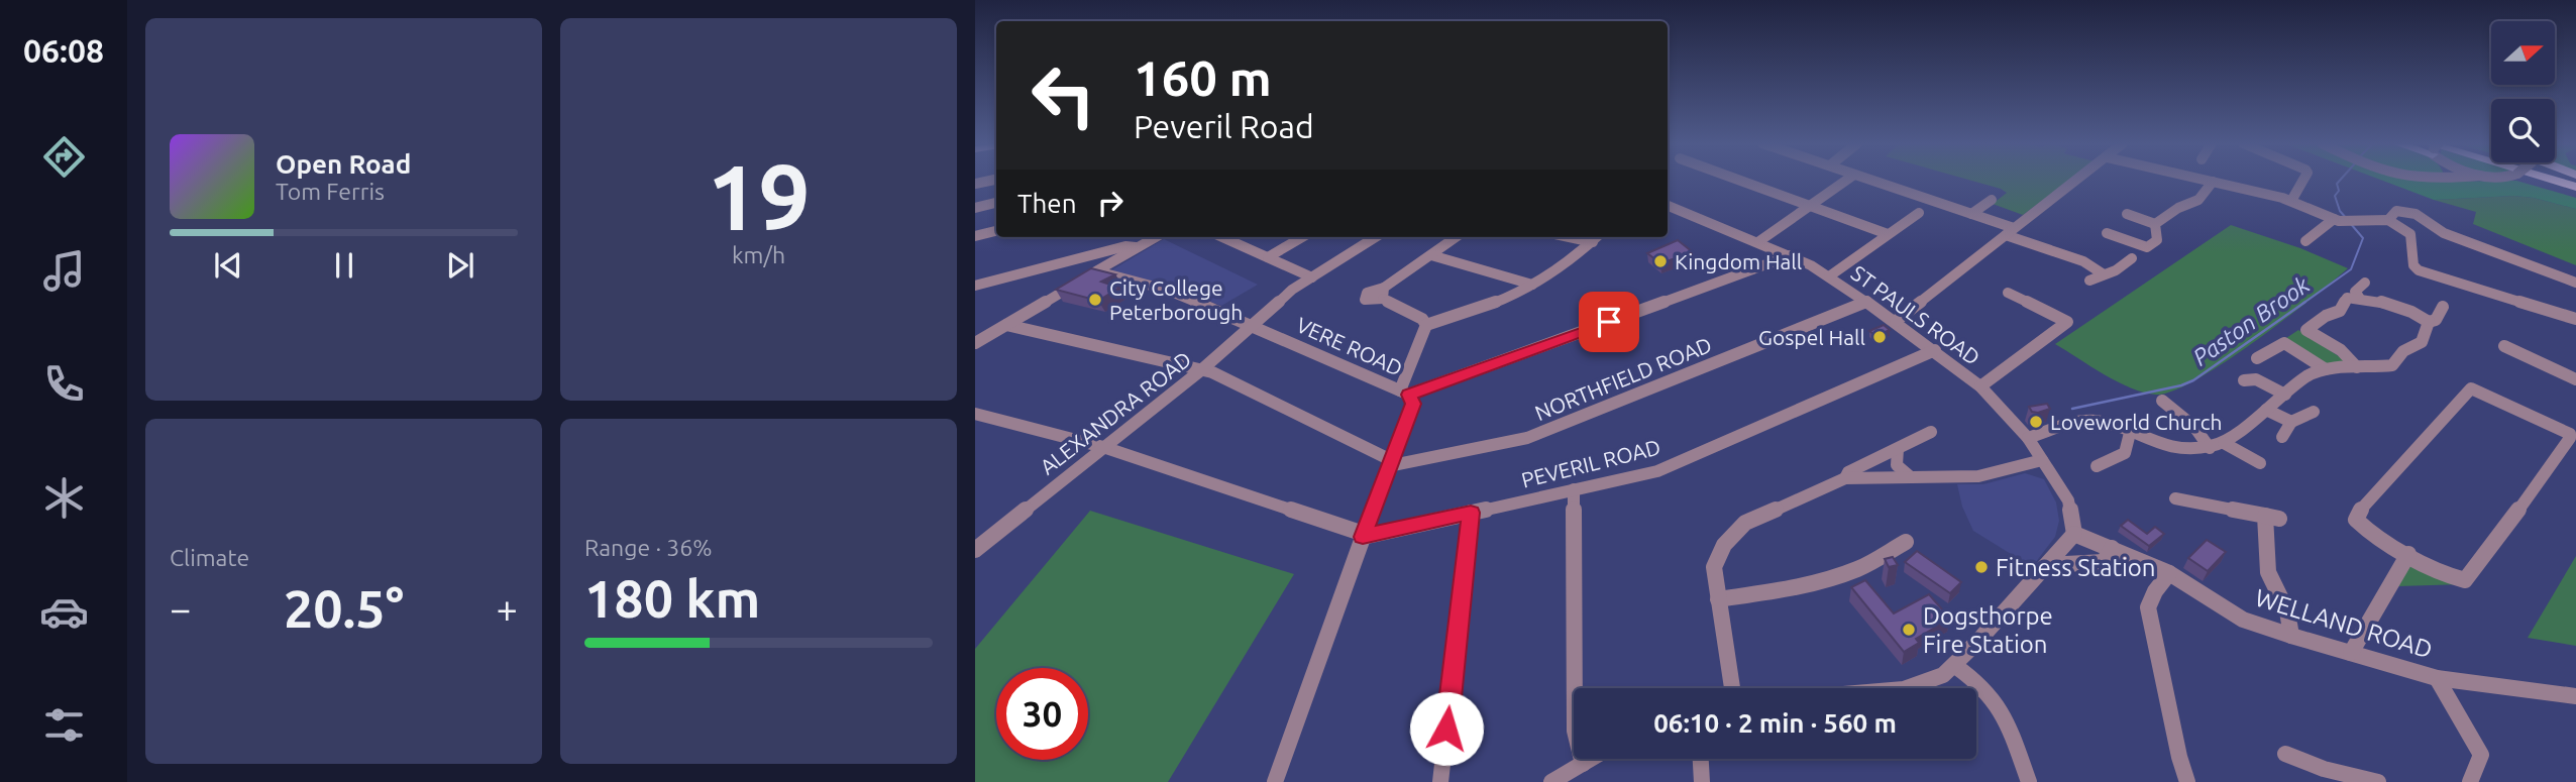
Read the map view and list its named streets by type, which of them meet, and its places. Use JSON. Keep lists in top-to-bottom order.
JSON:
{
  "streets": {
    "street": [
      "ST PAULS ROAD",
      "VERE ROAD",
      "NORTHFIELD ROAD",
      "ALEXANDRA ROAD",
      "PEVERIL ROAD",
      "WELLAND ROAD"
    ]
  },
  "crossings": [
    ["ST PAULS ROAD", "VERE ROAD"],
    ["ST PAULS ROAD", "NORTHFIELD ROAD"],
    ["ST PAULS ROAD", "PEVERIL ROAD"],
    ["ST PAULS ROAD", "WELLAND ROAD"],
    ["VERE ROAD", "ALEXANDRA ROAD"]
  ],
  "water": ["Paston Brook"],
  "places": [
    "Kingdom Hall",
    "City College Peterborough",
    "Gospel Hall",
    "Loveworld Church",
    "Fitness Station",
    "Dogsthorpe Fire Station"
  ],
  "north": "right",
  "page": {
    "tabs": "06:08",
    "tile": [
      ["19", "km/h"],
      "Climate",
      ["Range · 36%", "180 km"]
    ],
    "turn": ["160 m", "Peveril Road"],
    "song": ["Open Road", "Tom Ferris"],
    "then": "Then",
    "heat": ["−", "20.5°", "+"],
    "limit": "30",
    "trip": "06:10 · 2 min · 560 m"
  }
}
